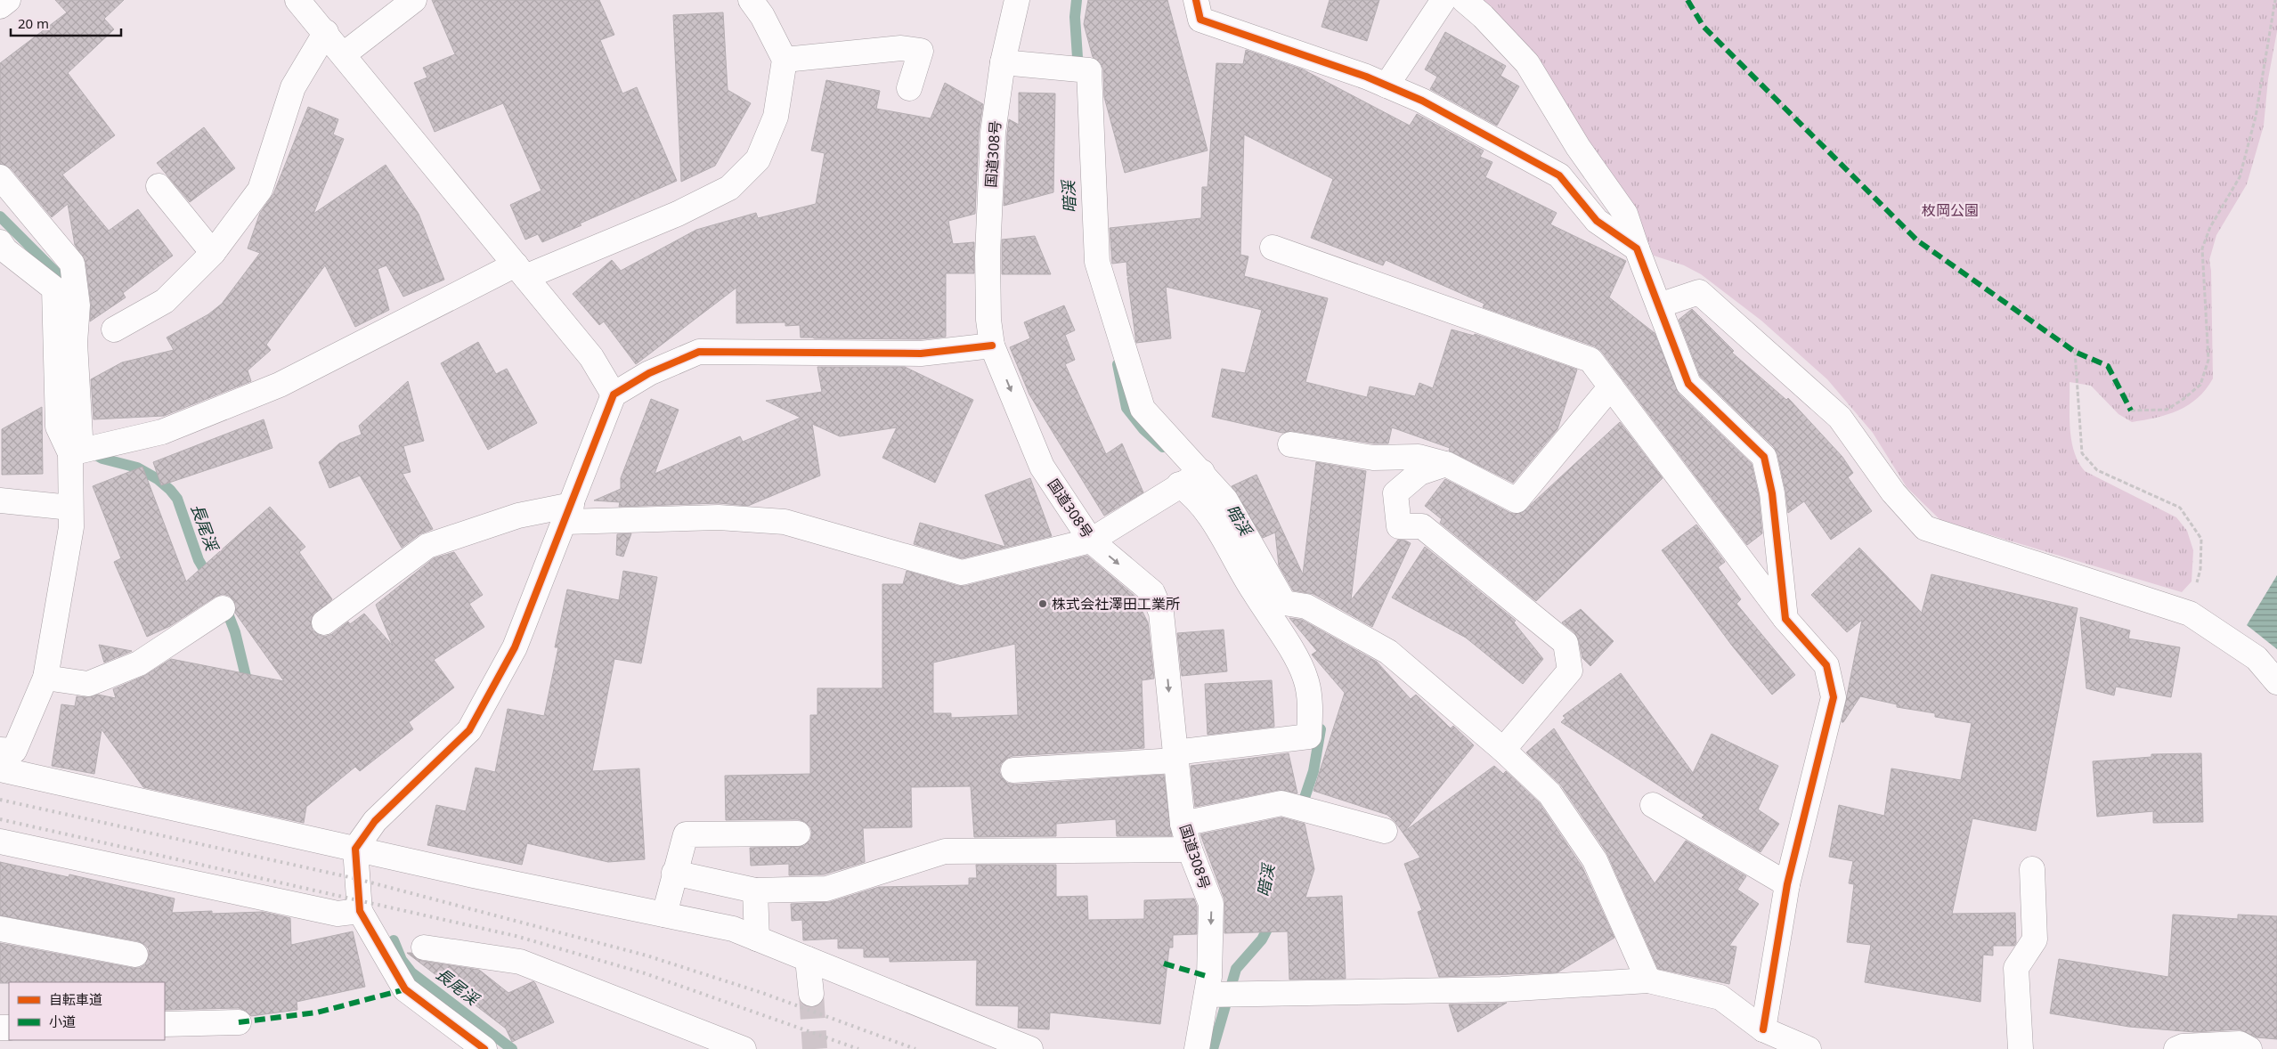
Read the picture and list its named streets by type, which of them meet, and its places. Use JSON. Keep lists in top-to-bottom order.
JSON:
{
  "streets": {
    "main road": ["国道308号"]
  },
  "one_way": ["国道308号"],
  "water": ["暗渓", "長尾渓"],
  "parks": ["枚岡公園"],
  "places": ["株式会社澤田工業所"],
  "legend": ["自転車道", "小道"],
  "scale_bar": "20 m"
}
